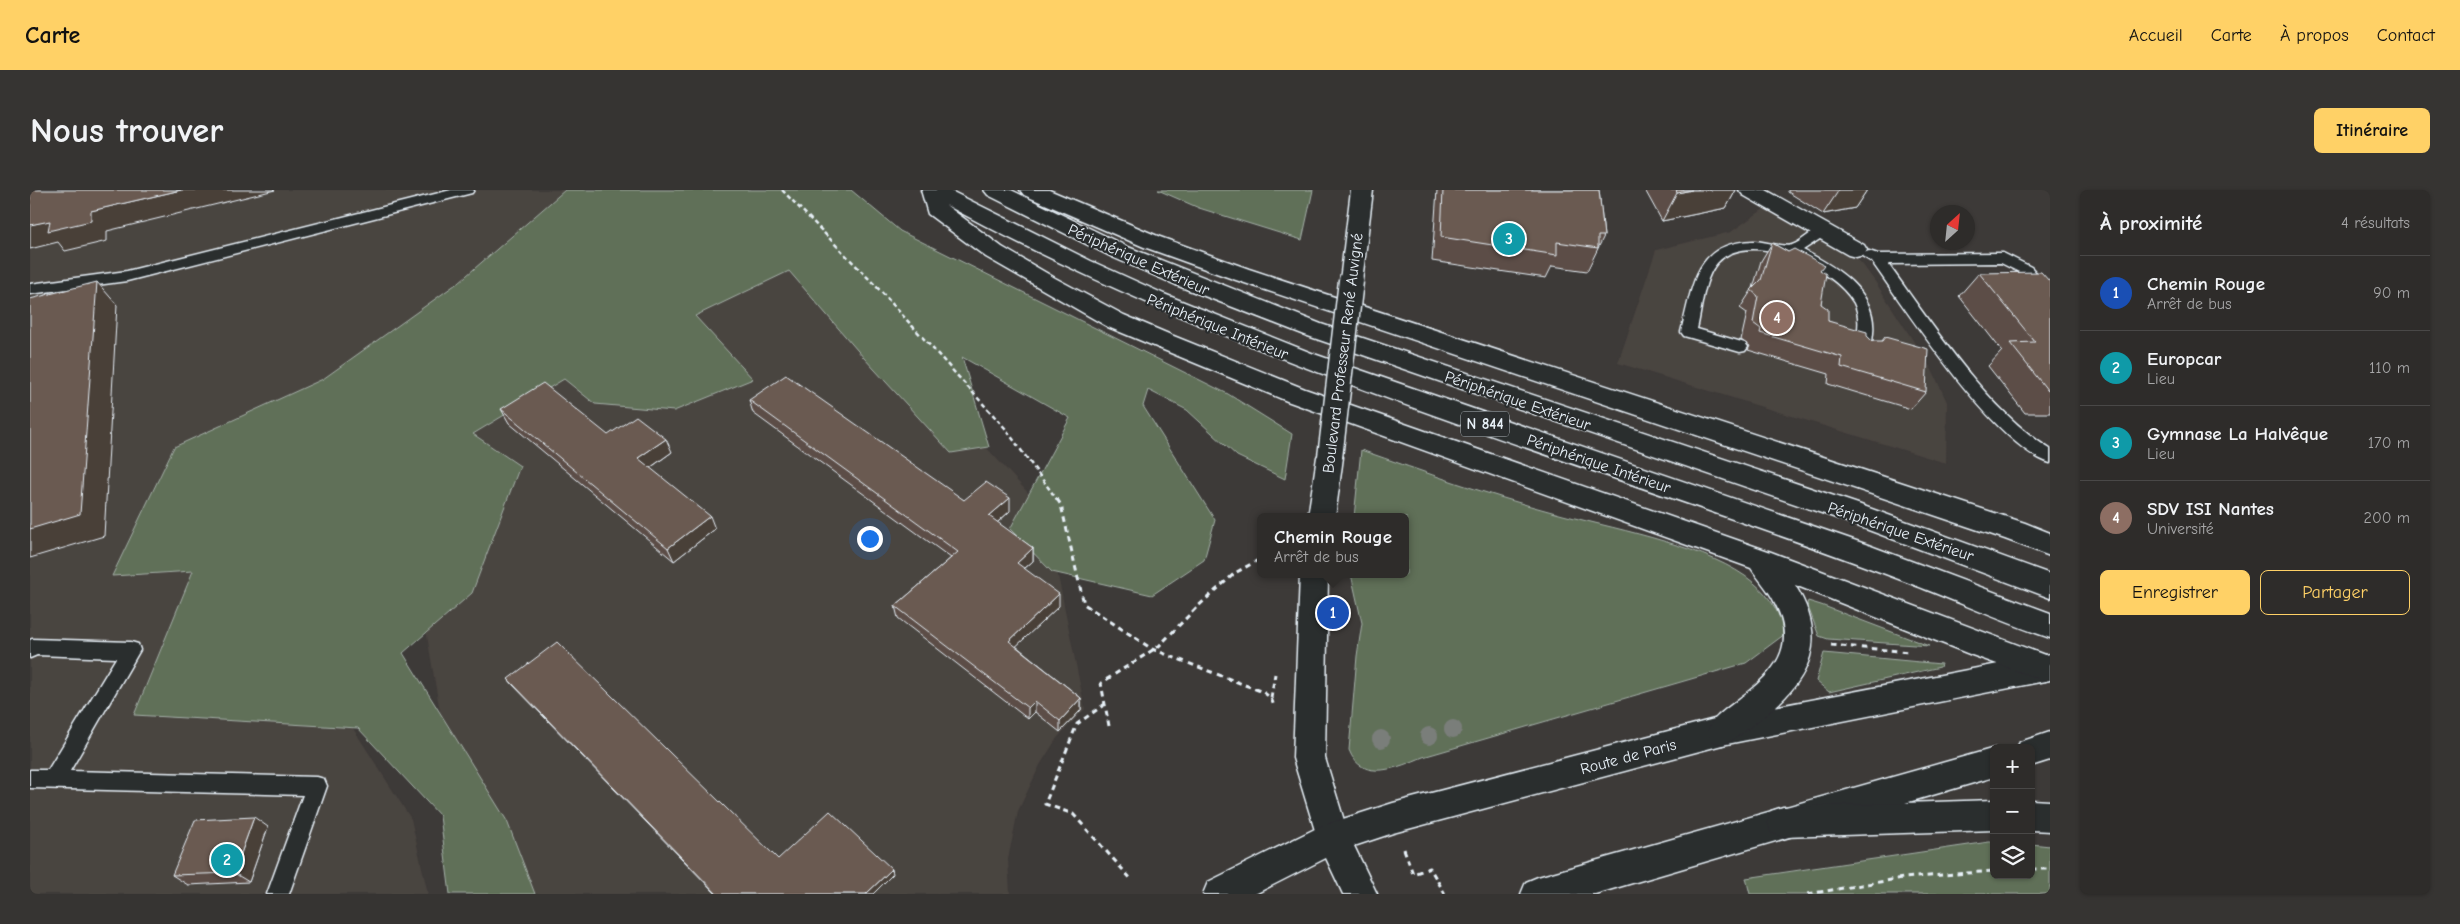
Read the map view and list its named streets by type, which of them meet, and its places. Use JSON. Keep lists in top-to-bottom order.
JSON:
{
  "streets": {
    "main road": [
      "Périphérique Extérieur",
      "Périphérique Intérieur",
      "Boulevard Professeur René Auvigné",
      "N 844",
      "Route de Paris"
    ]
  },
  "north": "top right",
  "page": {
    "header": "Carte",
    "nav": [
      "Accueil",
      "Carte",
      "À propos",
      "Contact"
    ],
    "buttons": [
      "Itinéraire",
      ["Enregistrer", "Partager"]
    ],
    "title": "Nous trouver",
    "heading": ["À proximité", "4 résultats"],
    "pins": [
      "3",
      "4",
      "1",
      "2"
    ],
    "list": [
      {
        "mark": "1",
        "name": "Chemin Rouge",
        "note": "Arrêt de bus",
        "value": "90 m"
      },
      {
        "mark": "2",
        "name": "Europcar",
        "note": "Lieu",
        "value": "110 m"
      },
      {
        "mark": "3",
        "name": "Gymnase La Halvêque",
        "note": "Lieu",
        "value": "170 m"
      },
      {
        "mark": "4",
        "name": "SDV ISI Nantes",
        "note": "Université",
        "value": "200 m"
      }
    ],
    "popup": ["Chemin Rouge", "Arrêt de bus"],
    "map_buttons": ["+", "−"]
  }
}
